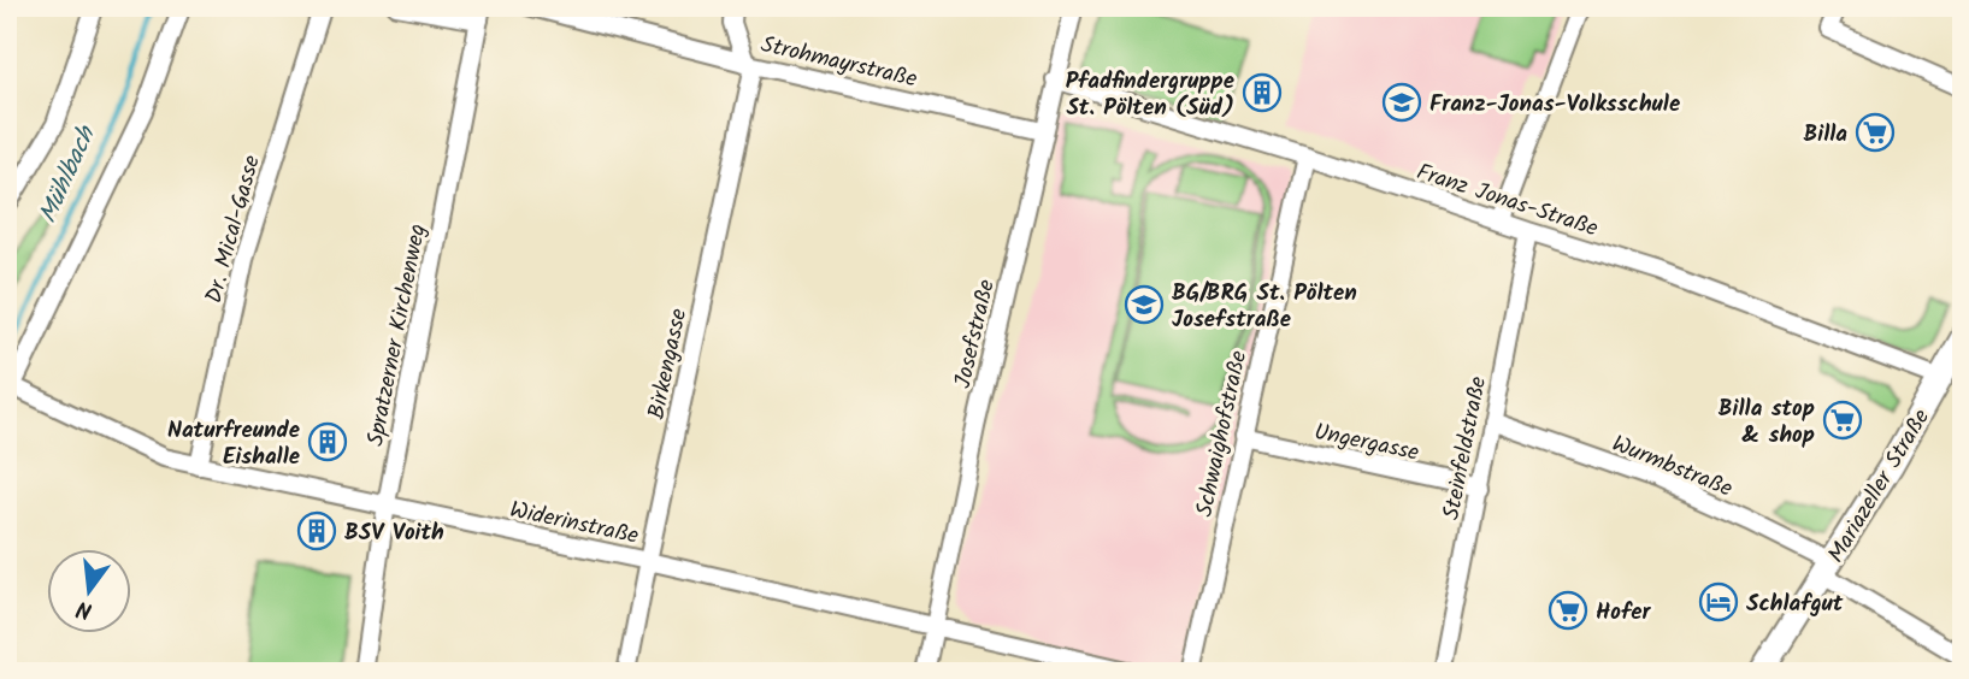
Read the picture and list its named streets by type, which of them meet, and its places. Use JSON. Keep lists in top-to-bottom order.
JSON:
{
  "streets": {
    "main road": ["Mariazeller Straße"],
    "street": [
      "Strohmayrstraße",
      "Franz Jonas-Straße",
      "Dr. Mical-Gasse",
      "Josefstraße",
      "Spratzerner Kirchenweg",
      "Birkengasse",
      "Schwaighofstraße",
      "Ungergasse",
      "Steinfeldstraße",
      "Wurmbstraße",
      "Widerinstraße"
    ]
  },
  "crossings": [
    ["Strohmayrstraße", "Josefstraße"],
    ["Strohmayrstraße", "Birkengasse"],
    ["Franz Jonas-Straße", "Josefstraße"],
    ["Franz Jonas-Straße", "Schwaighofstraße"],
    ["Franz Jonas-Straße", "Steinfeldstraße"],
    ["Franz Jonas-Straße", "Mariazeller Straße"],
    ["Dr. Mical-Gasse", "Widerinstraße"],
    ["Josefstraße", "Widerinstraße"],
    ["Spratzerner Kirchenweg", "Widerinstraße"],
    ["Birkengasse", "Widerinstraße"],
    ["Schwaighofstraße", "Ungergasse"],
    ["Ungergasse", "Steinfeldstraße"],
    ["Steinfeldstraße", "Wurmbstraße"],
    ["Wurmbstraße", "Mariazeller Straße"]
  ],
  "water": ["Mühlbach"],
  "places": {
    "building": ["Pfadfindergruppe St. Pölten (Süd)", "Naturfreunde Eishalle", "BSV Voith"],
    "school or university": ["Franz-Jonas-Volksschule", "BG/BRG St. Pölten Josefstraße"],
    "supermarket": ["Billa", "Billa stop & shop", "Hofer"],
    "hotel": ["Schlafgut"]
  },
  "north": "bottom"
}
